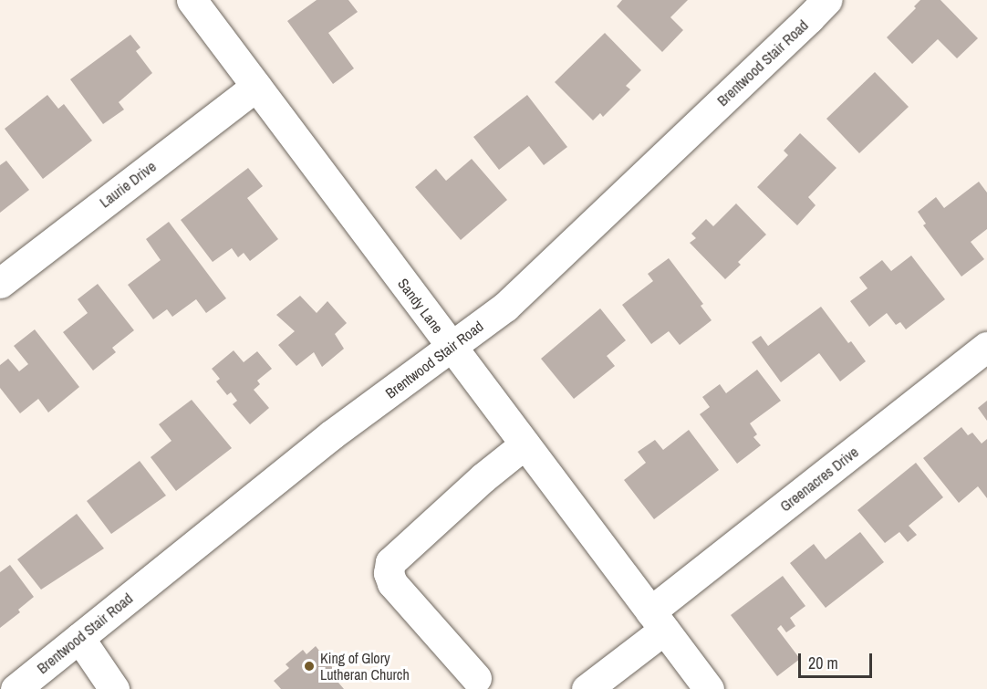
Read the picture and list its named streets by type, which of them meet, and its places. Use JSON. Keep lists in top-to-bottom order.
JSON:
{
  "streets": {
    "street": [
      "Brentwood Stair Road",
      "Laurie Drive",
      "Sandy Lane",
      "Greenacres Drive"
    ]
  },
  "crossings": [
    ["Brentwood Stair Road", "Sandy Lane"],
    ["Laurie Drive", "Sandy Lane"],
    ["Sandy Lane", "Greenacres Drive"]
  ],
  "places": ["King of Glory Lutheran Church"],
  "scale_bar": "20 m"
}
